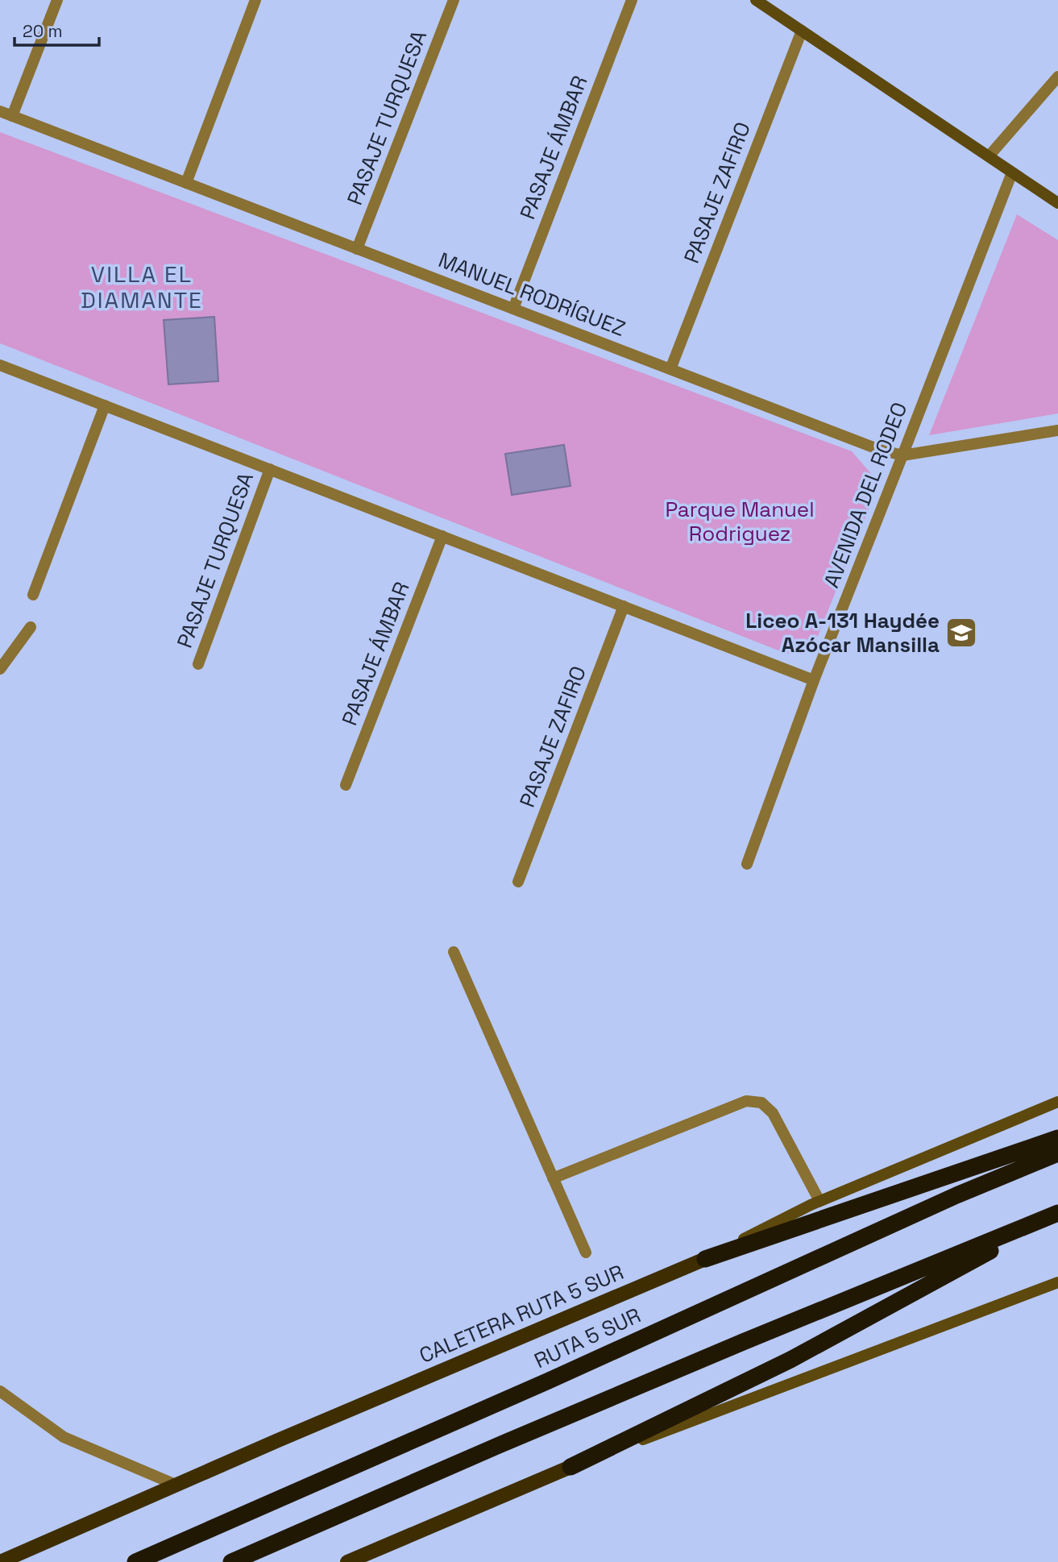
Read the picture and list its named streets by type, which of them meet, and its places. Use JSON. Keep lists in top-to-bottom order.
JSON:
{
  "streets": {
    "highway": ["RUTA 5 SUR"],
    "main road": ["CALETERA RUTA 5 SUR"],
    "street": [
      "PASAJE TURQUESA",
      "PASAJE ÁMBAR",
      "PASAJE ZAFIRO",
      "MANUEL RODRÍGUEZ",
      "AVENIDA DEL RODEO"
    ]
  },
  "crossings": [
    ["PASAJE TURQUESA", "MANUEL RODRÍGUEZ"],
    ["PASAJE ÁMBAR", "MANUEL RODRÍGUEZ"],
    ["PASAJE ZAFIRO", "MANUEL RODRÍGUEZ"],
    ["MANUEL RODRÍGUEZ", "AVENIDA DEL RODEO"]
  ],
  "districts": ["VILLA EL DIAMANTE"],
  "parks": ["Parque Manuel Rodriguez"],
  "places": {
    "school or university": ["Liceo A-131 Haydée Azócar Mansilla"]
  },
  "scale_bar": "20 m"
}
